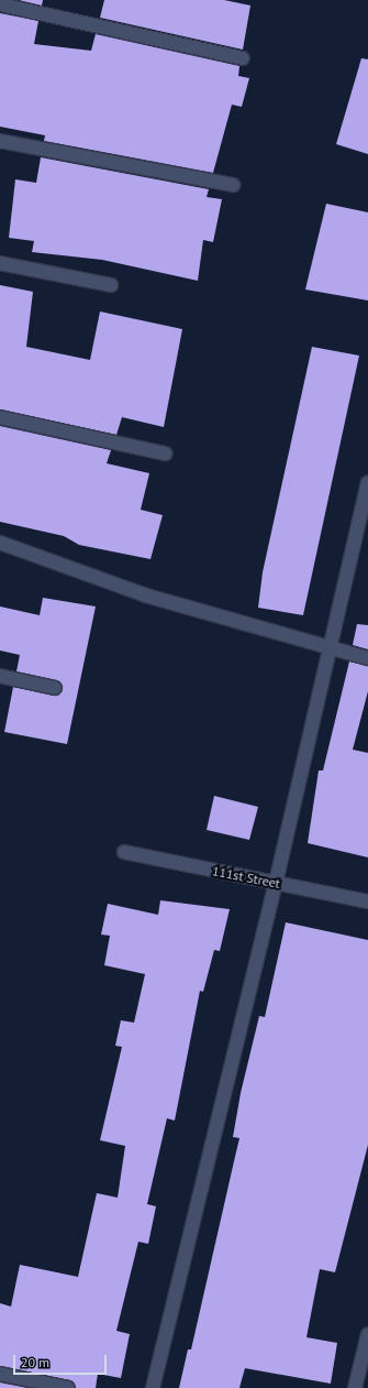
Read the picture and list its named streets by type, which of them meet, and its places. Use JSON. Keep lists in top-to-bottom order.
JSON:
{
  "streets": {
    "street": ["111st Street"]
  },
  "scale_bar": "20 m"
}
